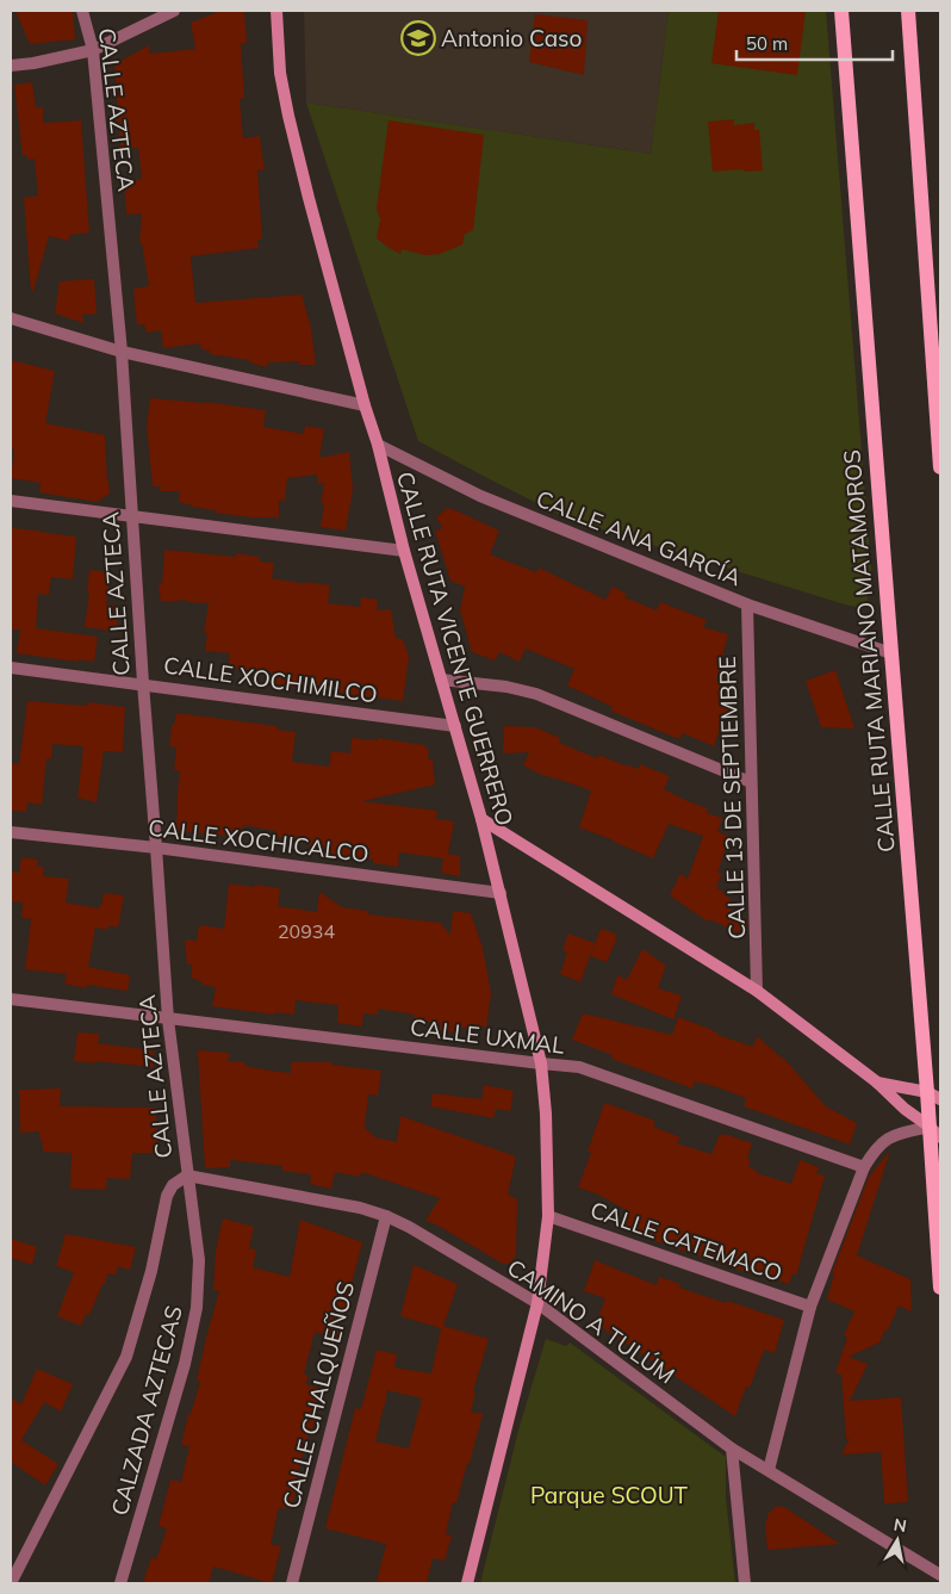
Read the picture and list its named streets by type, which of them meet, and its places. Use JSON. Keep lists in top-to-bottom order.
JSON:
{
  "streets": {
    "main road": ["CALLE RUTA VICENTE GUERRERO", "CALLE RUTA MARIANO MATAMOROS"],
    "street": [
      "CALLE AZTECA",
      "CALLE ANA GARCÍA",
      "CALLE XOCHIMILCO",
      "CALLE 13 DE SEPTIEMBRE",
      "CALLE XOCHICALCO",
      "CALLE UXMAL",
      "CALLE CATEMACO",
      "CAMINO A TULÚM",
      "CALLE CHALQUEÑOS",
      "CALZADA AZTECAS"
    ]
  },
  "crossings": [
    ["CALLE AZTECA", "CALLE XOCHIMILCO"],
    ["CALLE AZTECA", "CALLE XOCHICALCO"],
    ["CALLE AZTECA", "CALLE UXMAL"],
    ["CALLE AZTECA", "CAMINO A TULÚM"],
    ["CALLE AZTECA", "CALZADA AZTECAS"],
    ["CALLE ANA GARCÍA", "CALLE RUTA VICENTE GUERRERO"],
    ["CALLE ANA GARCÍA", "CALLE RUTA MARIANO MATAMOROS"],
    ["CALLE ANA GARCÍA", "CALLE 13 DE SEPTIEMBRE"],
    ["CALLE RUTA VICENTE GUERRERO", "CALLE XOCHIMILCO"],
    ["CALLE RUTA VICENTE GUERRERO", "CALLE XOCHICALCO"],
    ["CALLE RUTA VICENTE GUERRERO", "CALLE UXMAL"],
    ["CALLE RUTA VICENTE GUERRERO", "CALLE CATEMACO"],
    ["CALLE RUTA VICENTE GUERRERO", "CAMINO A TULÚM"],
    ["CAMINO A TULÚM", "CALLE CHALQUEÑOS"],
    ["CAMINO A TULÚM", "CALZADA AZTECAS"]
  ],
  "parks": ["Parque SCOUT"],
  "places": {
    "school or university": ["Antonio Caso"]
  },
  "house_numbers": ["20934"],
  "scale_bar": "50 m",
  "north": "top"
}
